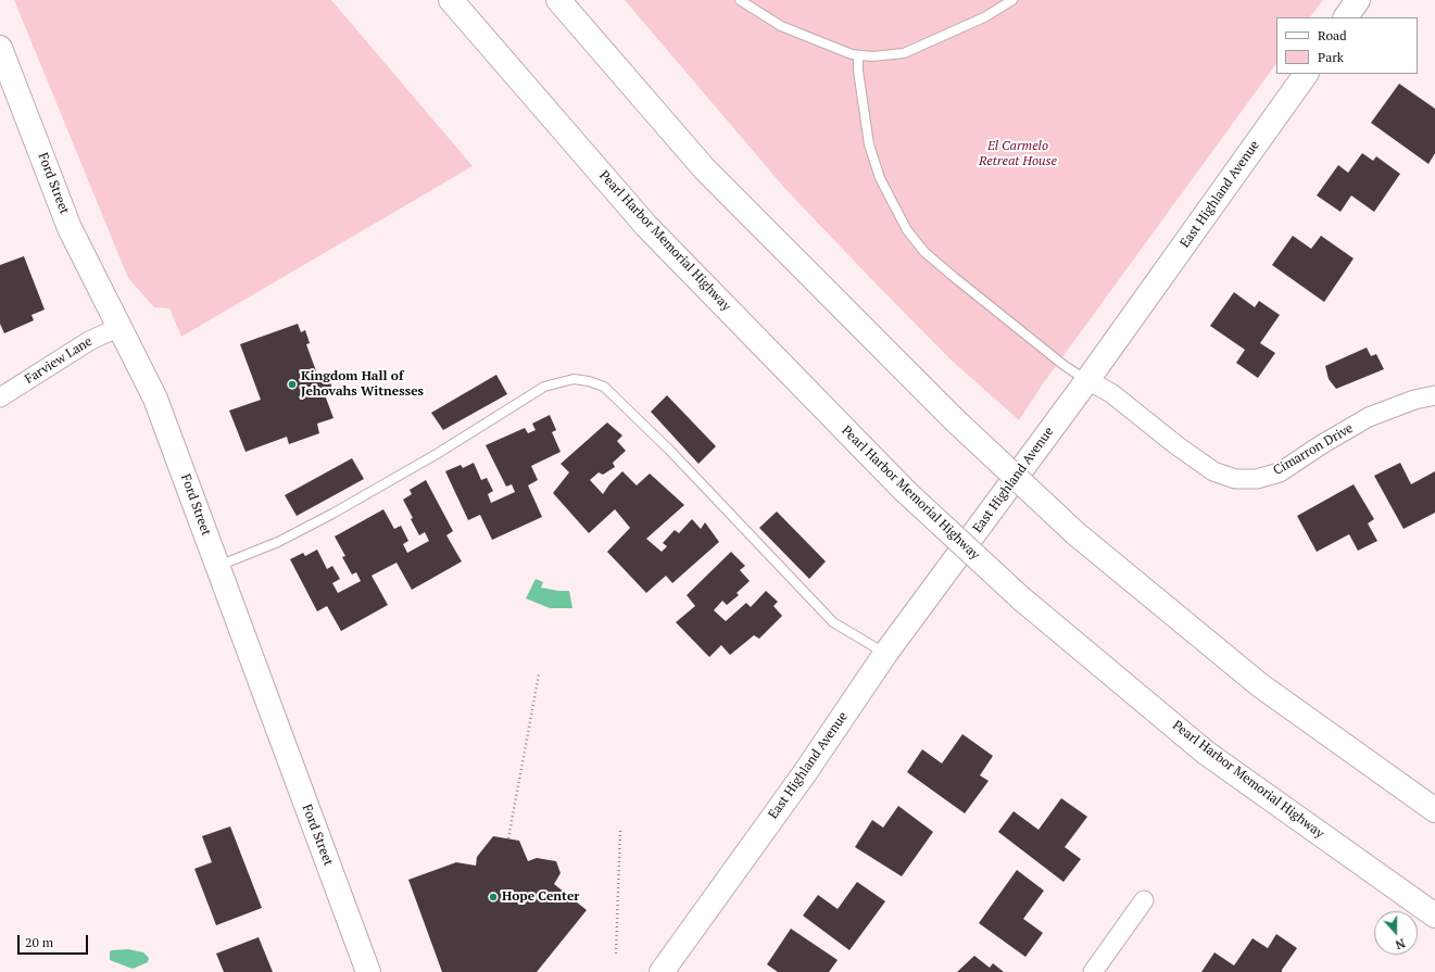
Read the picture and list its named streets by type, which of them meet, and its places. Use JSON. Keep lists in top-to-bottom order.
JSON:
{
  "streets": {
    "main road": ["Ford Street", "East Highland Avenue", "Pearl Harbor Memorial Highway"],
    "street": ["Farview Lane", "Cimarron Drive"]
  },
  "crossings": [
    ["Ford Street", "Farview Lane"],
    ["East Highland Avenue", "Cimarron Drive"]
  ],
  "parks": ["El Carmelo Retreat House"],
  "places": ["Kingdom Hall of Jehovahs Witnesses", "Hope Center"],
  "legend": ["Road", "Park"],
  "scale_bar": "20 m",
  "north": "bottom"
}
